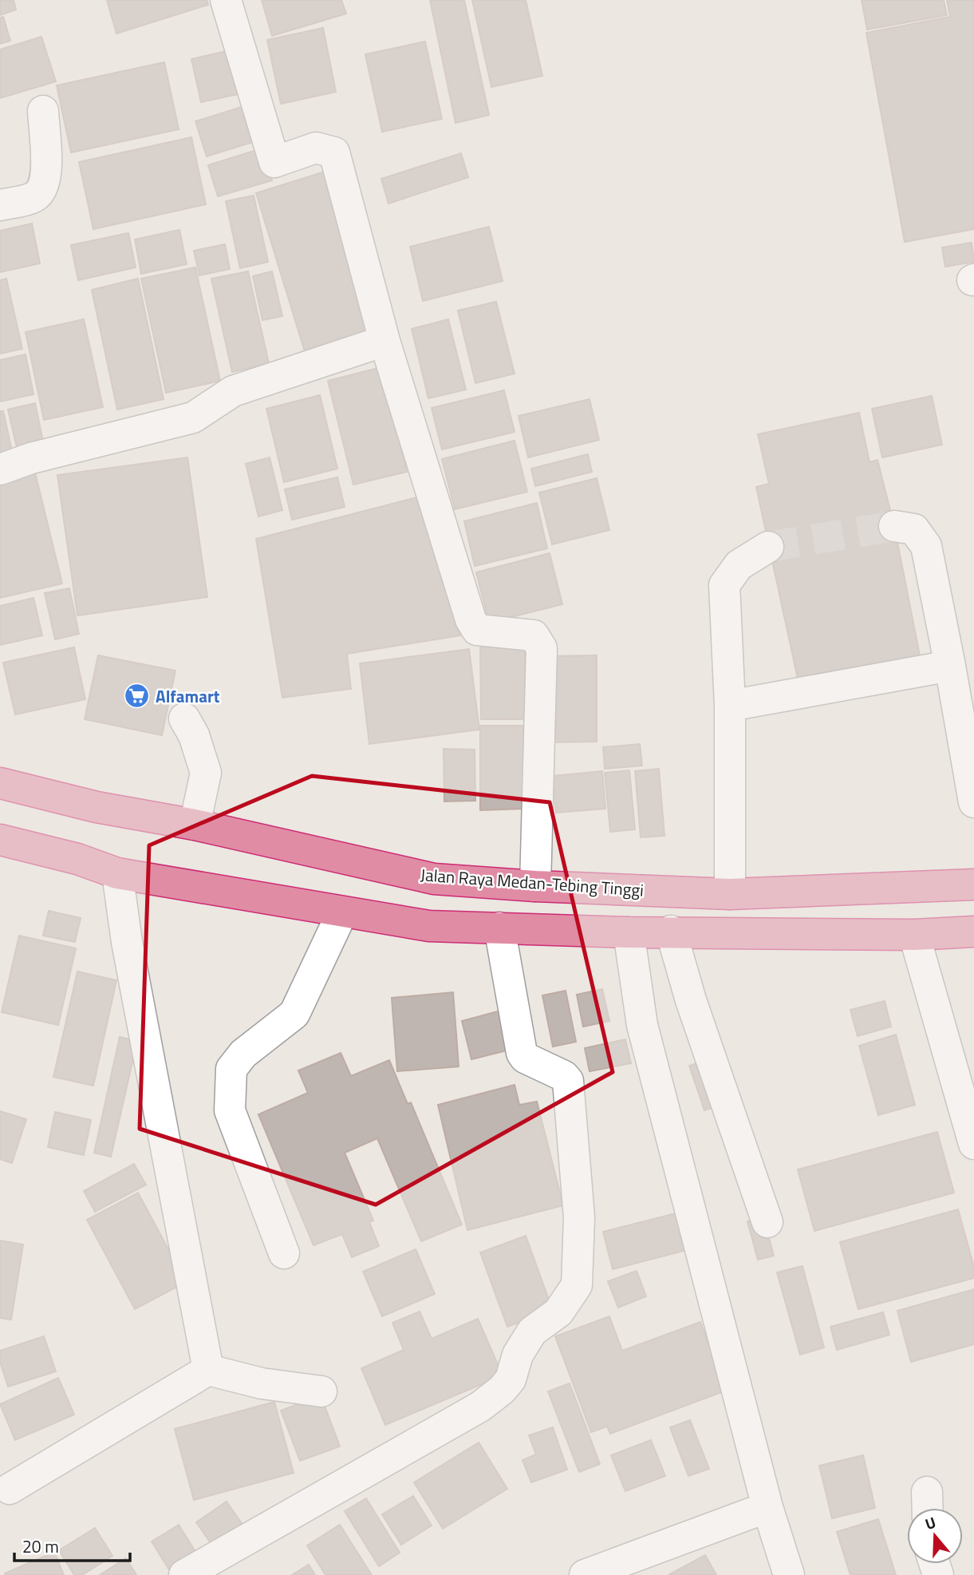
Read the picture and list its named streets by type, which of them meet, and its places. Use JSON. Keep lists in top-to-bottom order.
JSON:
{
  "streets": {
    "highway": ["Jalan Raya Medan-Tebing Tinggi"]
  },
  "places": {
    "supermarket": ["Alfamart"]
  },
  "scale_bar": "20 m",
  "north": "top"
}
